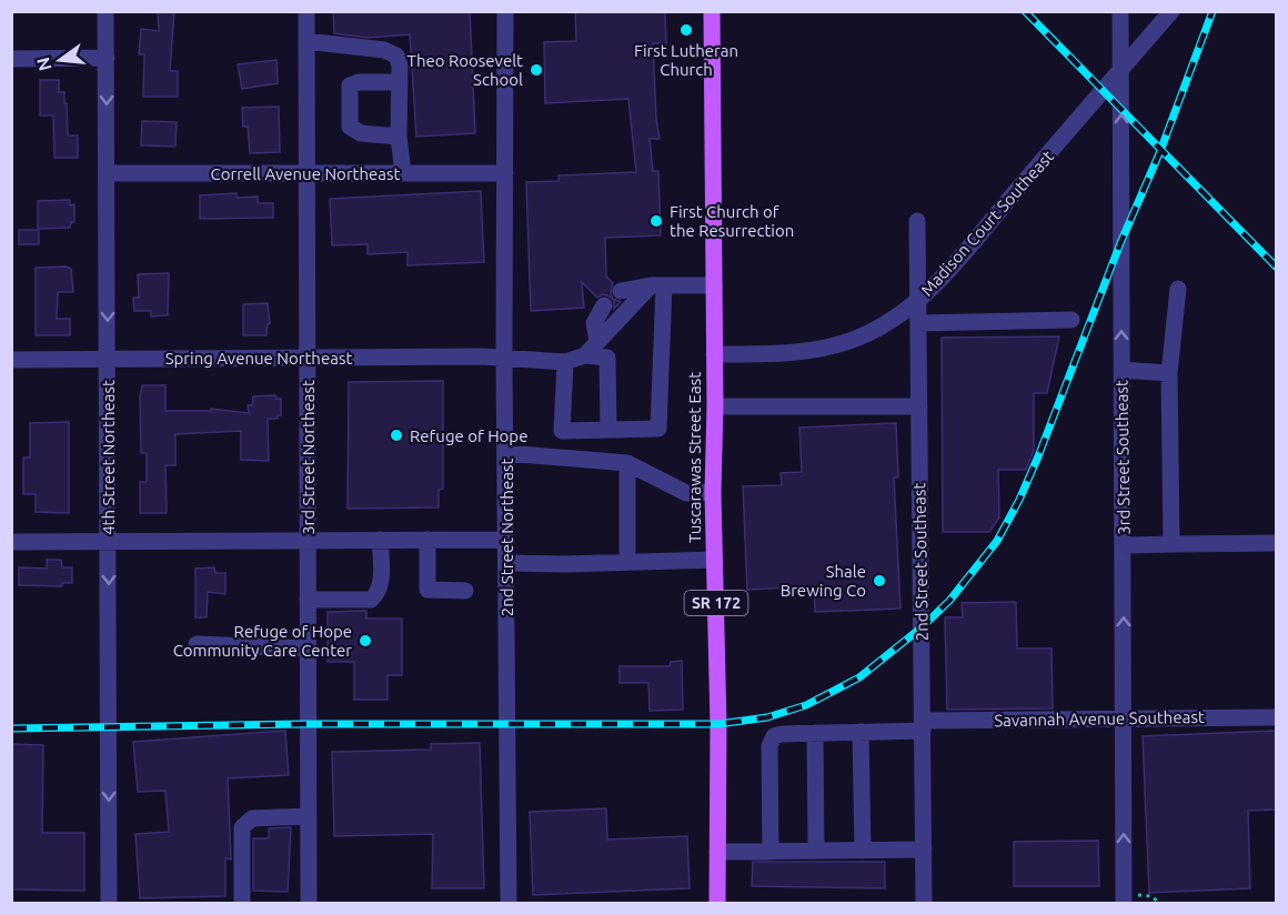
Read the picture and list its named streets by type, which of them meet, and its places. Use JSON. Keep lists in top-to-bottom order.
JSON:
{
  "streets": {
    "main road": ["Tuscarawas Street East", "SR 172"],
    "street": [
      "Correll Avenue Northeast",
      "Madison Court Southeast",
      "Spring Avenue Northeast",
      "4th Street Northeast",
      "3rd Street Northeast",
      "3rd Street Southeast",
      "2nd Street Northeast",
      "2nd Street Southeast",
      "Savannah Avenue Southeast"
    ]
  },
  "crossings": [
    ["Correll Avenue Northeast", "4th Street Northeast"],
    ["Correll Avenue Northeast", "3rd Street Northeast"],
    ["Correll Avenue Northeast", "2nd Street Northeast"],
    ["Madison Court Southeast", "Tuscarawas Street East"],
    ["Madison Court Southeast", "3rd Street Southeast"],
    ["Madison Court Southeast", "2nd Street Southeast"],
    ["Spring Avenue Northeast", "4th Street Northeast"],
    ["Spring Avenue Northeast", "3rd Street Northeast"],
    ["Spring Avenue Northeast", "2nd Street Northeast"],
    ["3rd Street Southeast", "Savannah Avenue Southeast"],
    ["2nd Street Southeast", "Savannah Avenue Southeast"]
  ],
  "one_way": ["4th Street Northeast", "3rd Street Southeast"],
  "places": [
    "First Lutheran Church",
    "Theo Roosevelt School",
    "First Church of the Resurrection",
    "Refuge of Hope",
    "Shale Brewing Co",
    "Refuge of Hope Community Care Center"
  ],
  "north": "left"
}
